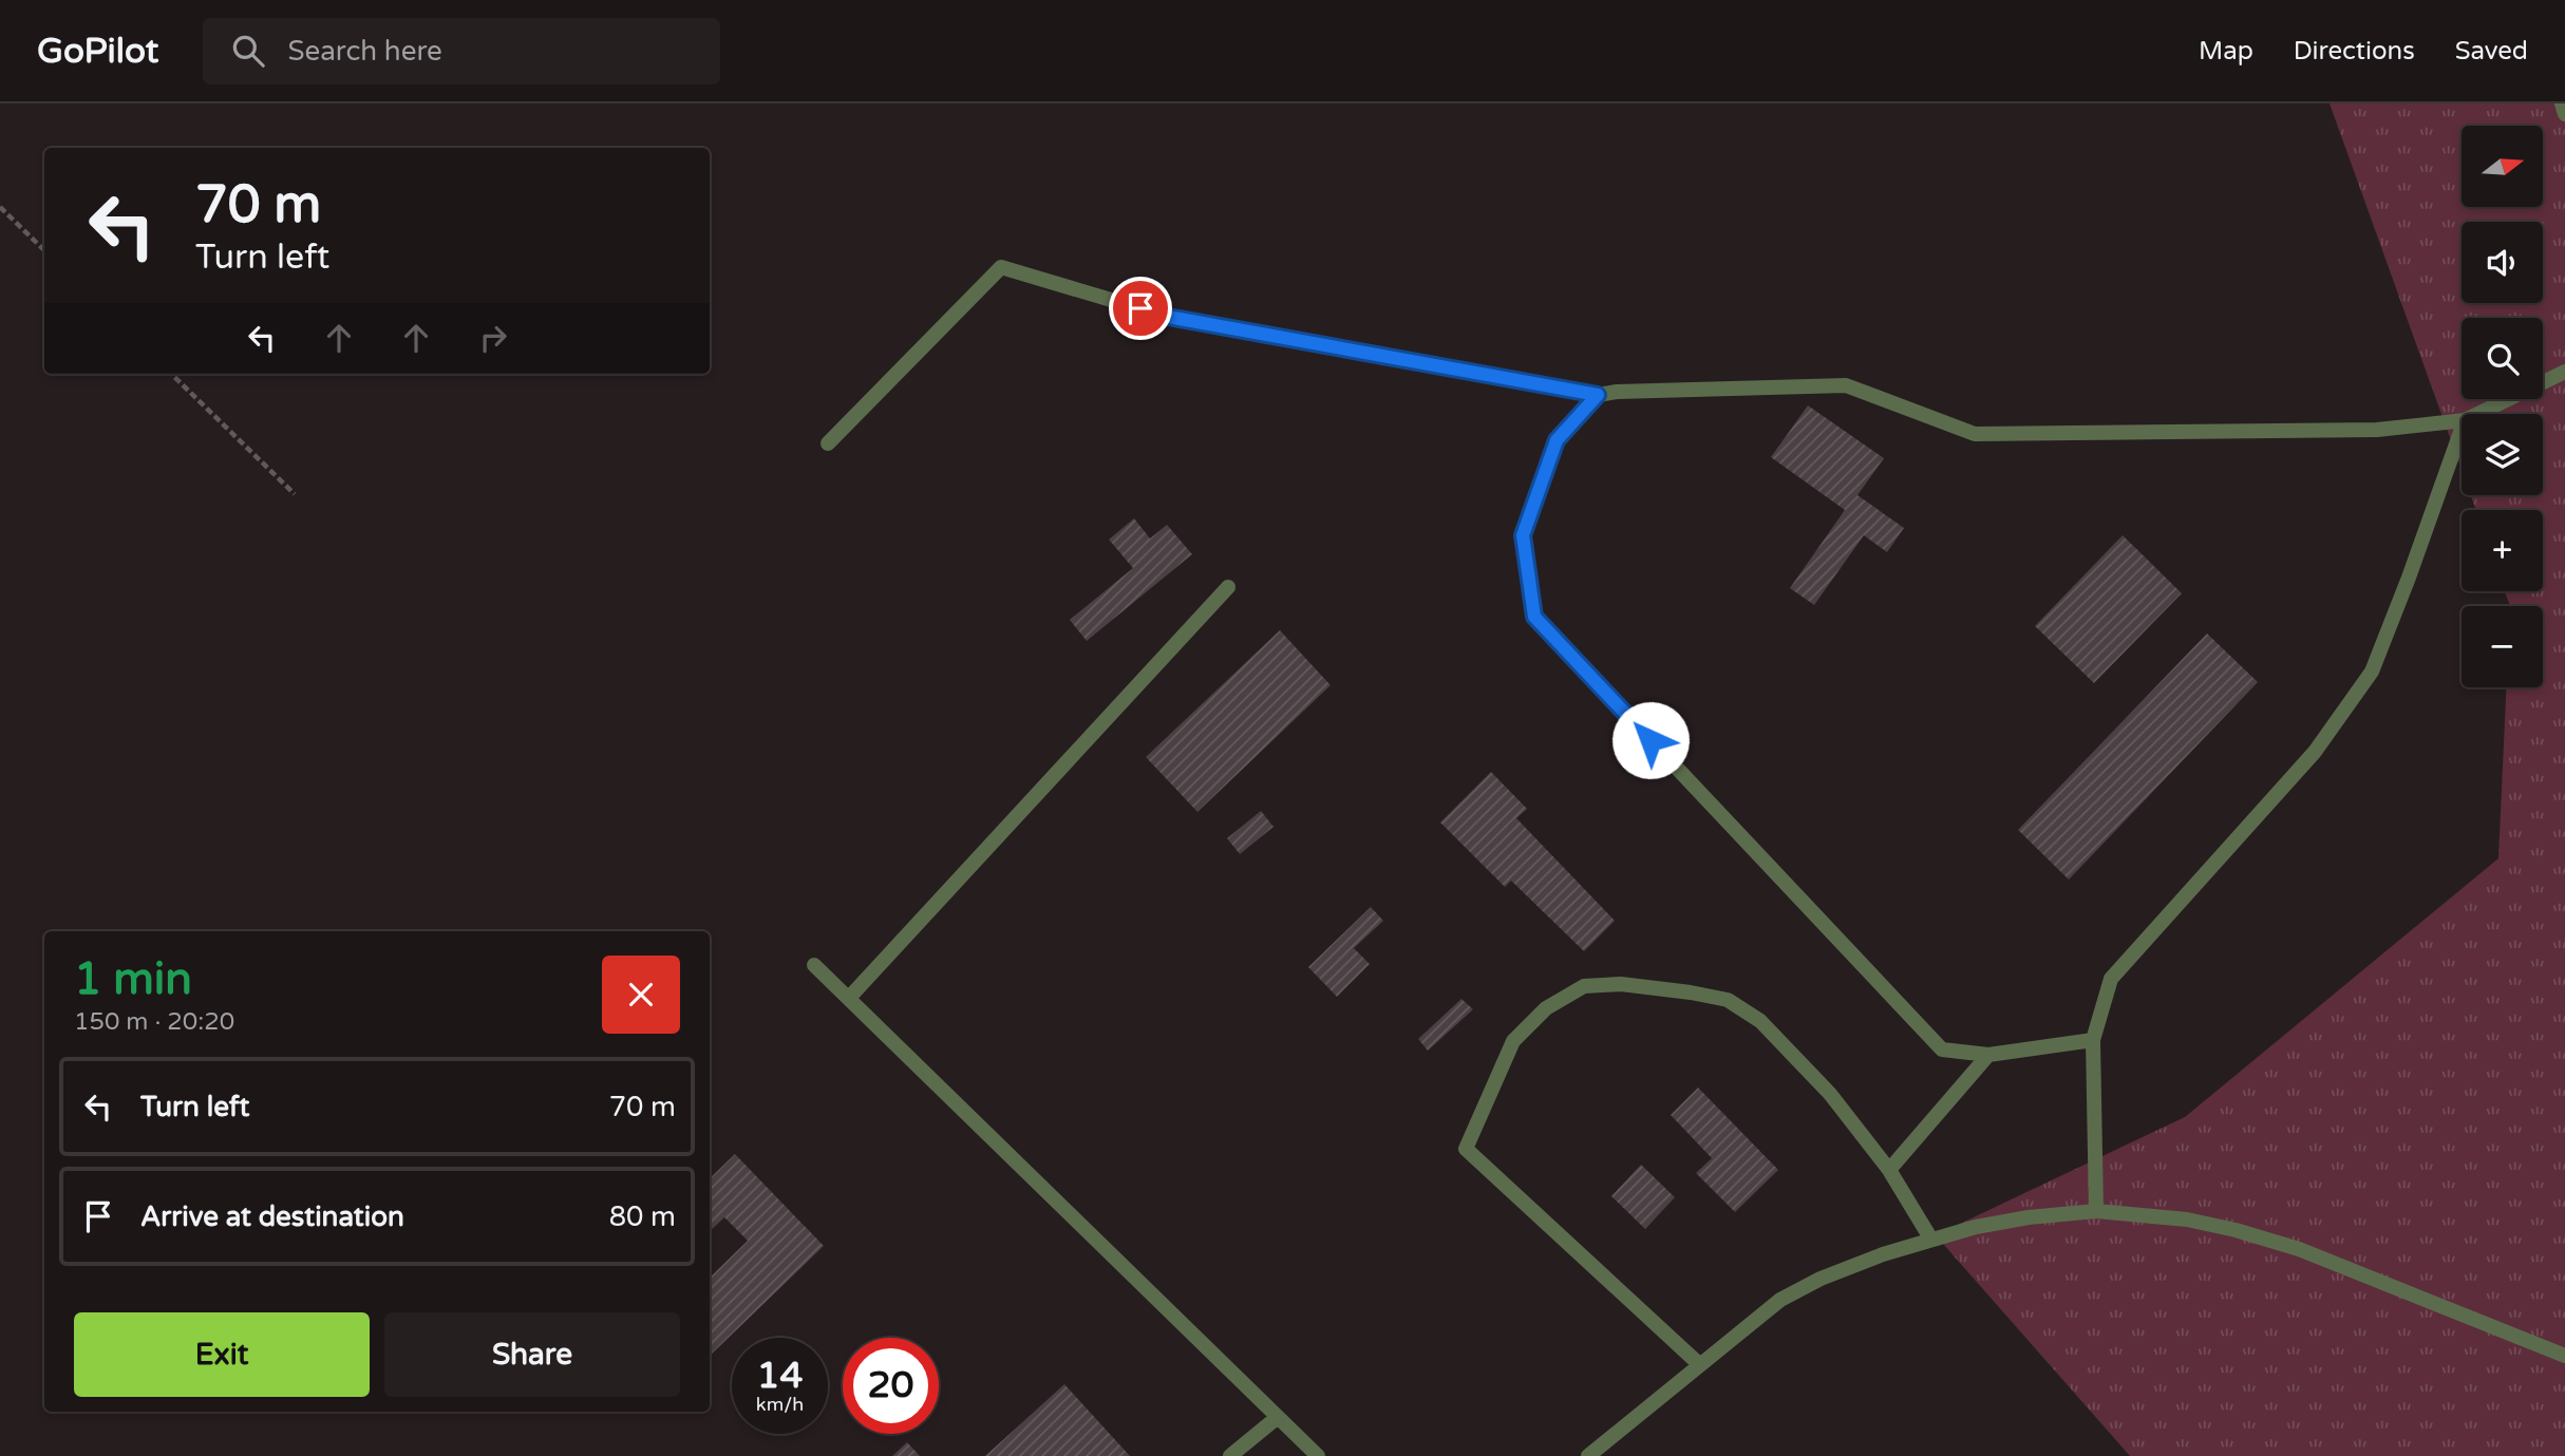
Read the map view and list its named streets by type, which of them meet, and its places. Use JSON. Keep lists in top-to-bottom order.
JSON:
{
  "north": "right",
  "page": {
    "header": "GoPilot",
    "search": "Search here",
    "nav": ["Map", "Directions", "Saved"],
    "map_buttons": ["+", "−"],
    "turn": ["70 m", "Turn left"],
    "heading": ["1 min", "150 m · 20:20"],
    "list": [
      {
        "name": "Turn left",
        "value": "70 m"
      },
      {
        "name": "Arrive at destination",
        "value": "80 m"
      }
    ],
    "buttons": ["Exit", "Share"],
    "speed": "14 km/h",
    "limit": "20"
  }
}
